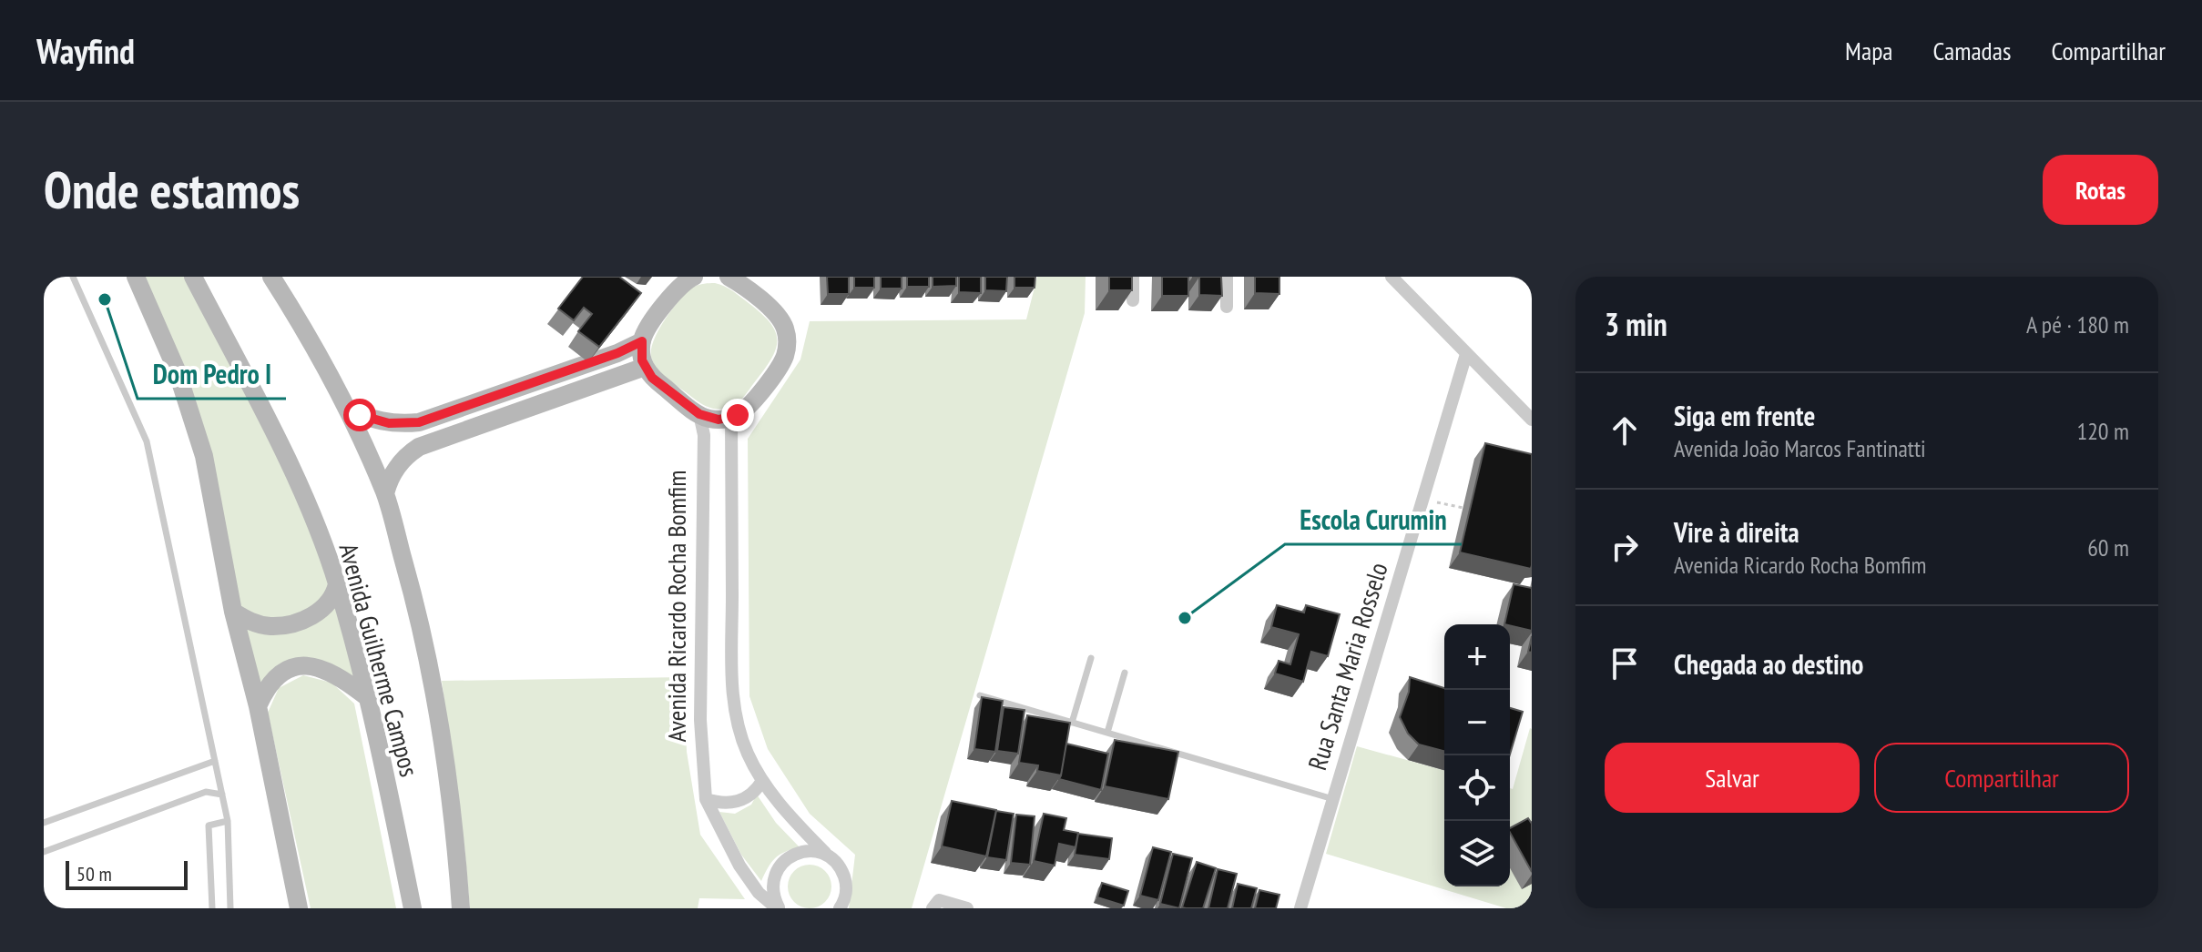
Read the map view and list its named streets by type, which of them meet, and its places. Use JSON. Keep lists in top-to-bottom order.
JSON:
{
  "streets": {
    "street": ["Avenida Ricardo Rocha Bomfim", "Avenida Guilherme Campos", "Rua Santa Maria Rosselo"]
  },
  "places": ["Dom Pedro I", "Escola Curumin"],
  "scale_bar": "50 m",
  "page": {
    "header": "Wayfind",
    "nav": ["Mapa", "Camadas", "Compartilhar"],
    "buttons": [
      "Rotas",
      ["Salvar", "Compartilhar"]
    ],
    "title": "Onde estamos",
    "heading": ["3 min", "A pé · 180 m"],
    "list": [
      ["Siga em frente", "Avenida João Marcos Fantinatti", "120 m"],
      ["Vire à direita", "Avenida Ricardo Rocha Bomfim", "60 m"],
      "Chegada ao destino"
    ],
    "map_buttons": ["+", "−"],
    "scale": "50 m"
  }
}
